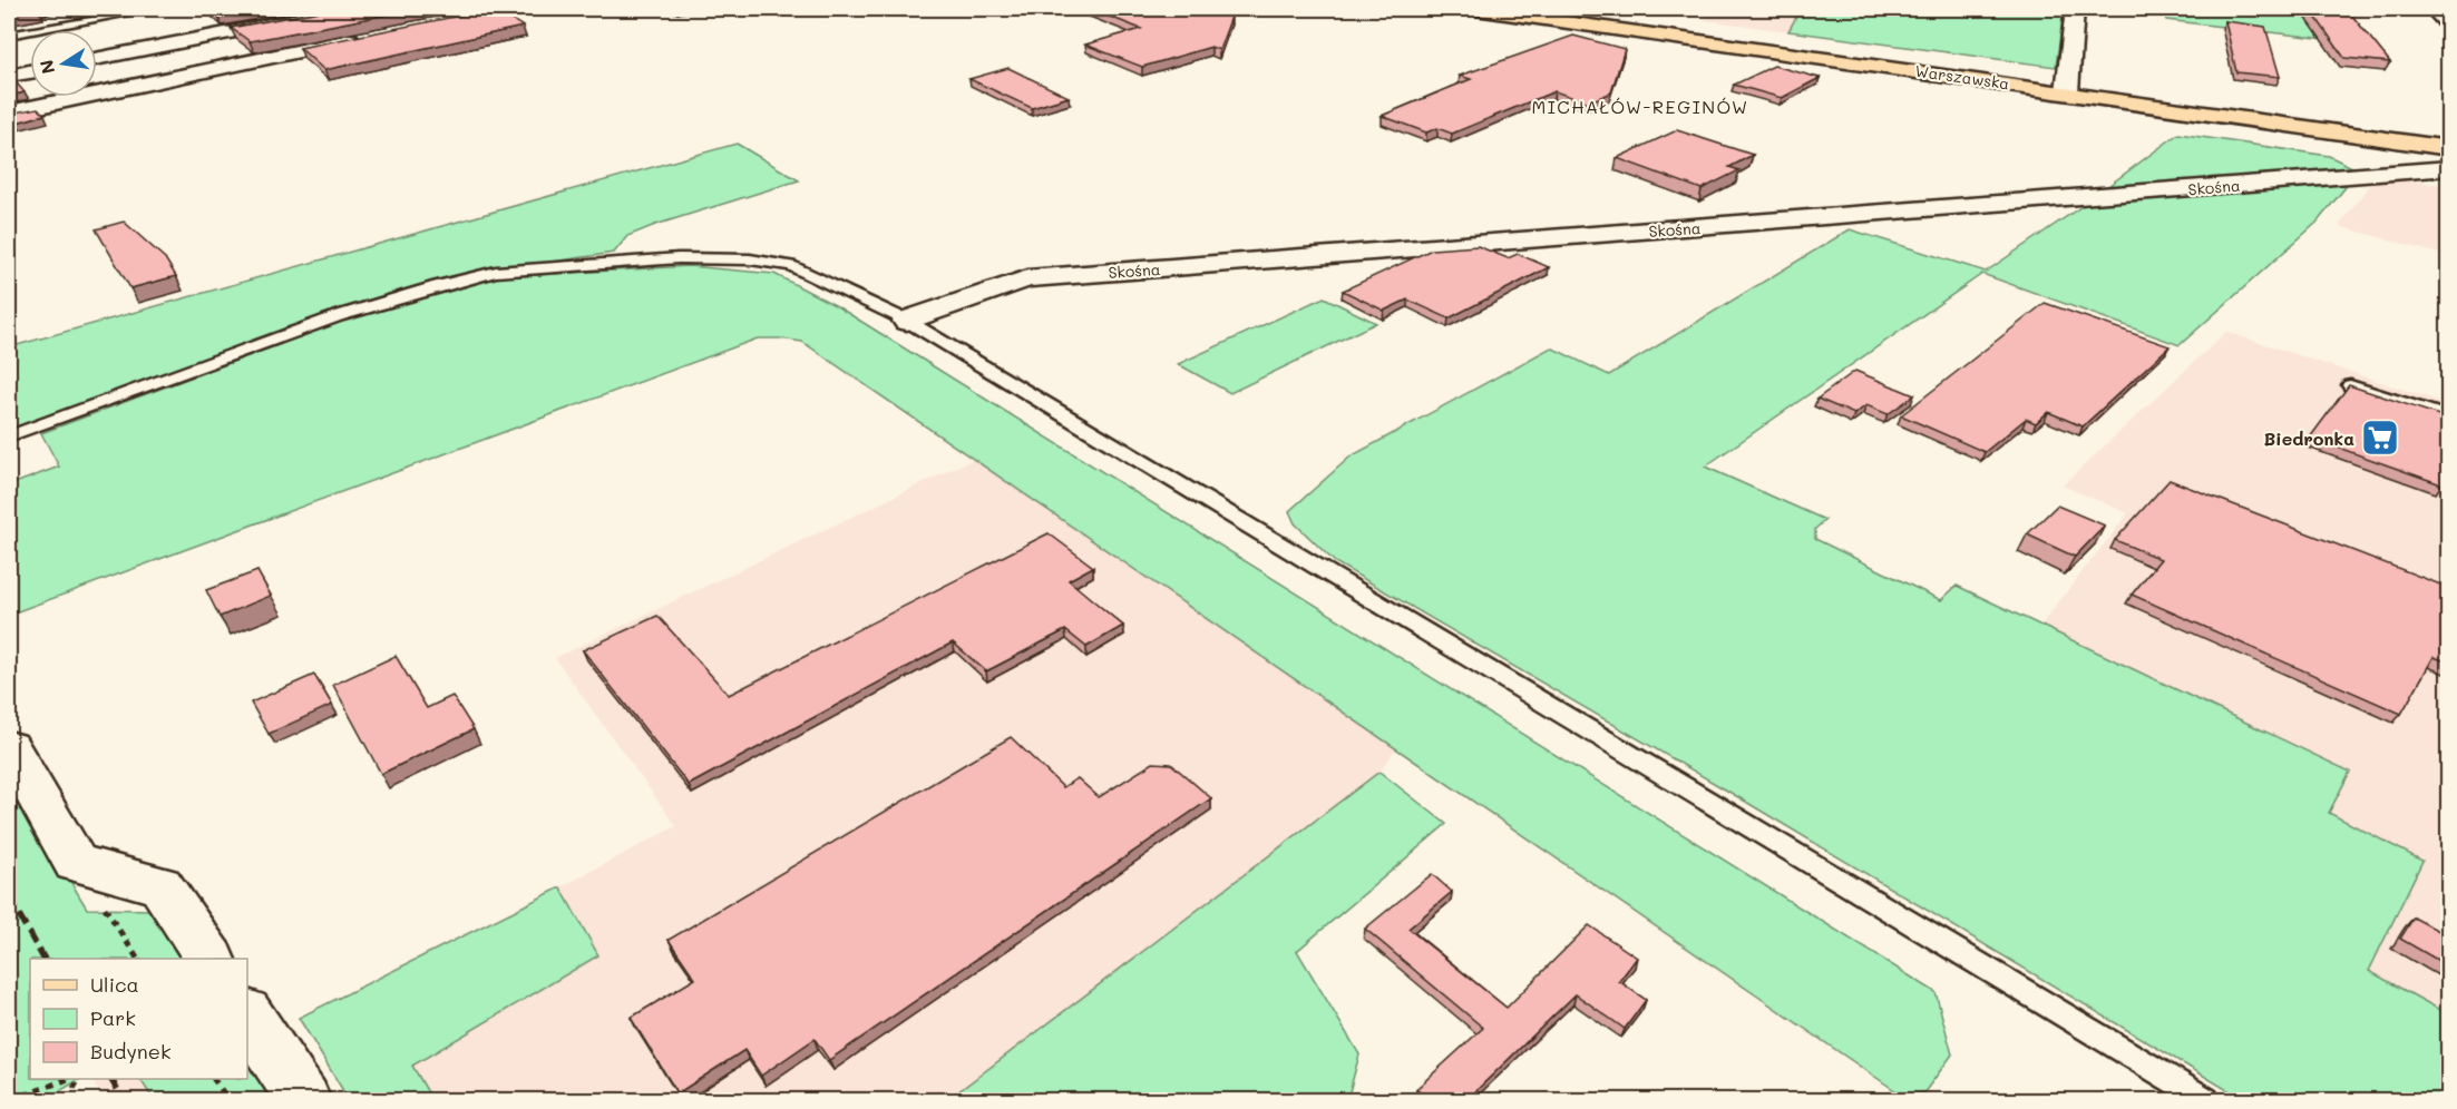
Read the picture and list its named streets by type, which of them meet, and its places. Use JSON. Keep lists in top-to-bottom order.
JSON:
{
  "streets": {
    "main road": ["Warszawska"],
    "street": ["Skośna"]
  },
  "districts": ["MICHAŁÓW-REGINÓW"],
  "places": {
    "supermarket": ["Biedronka"]
  },
  "legend": ["Ulica", "Park", "Budynek"],
  "north": "left"
}
